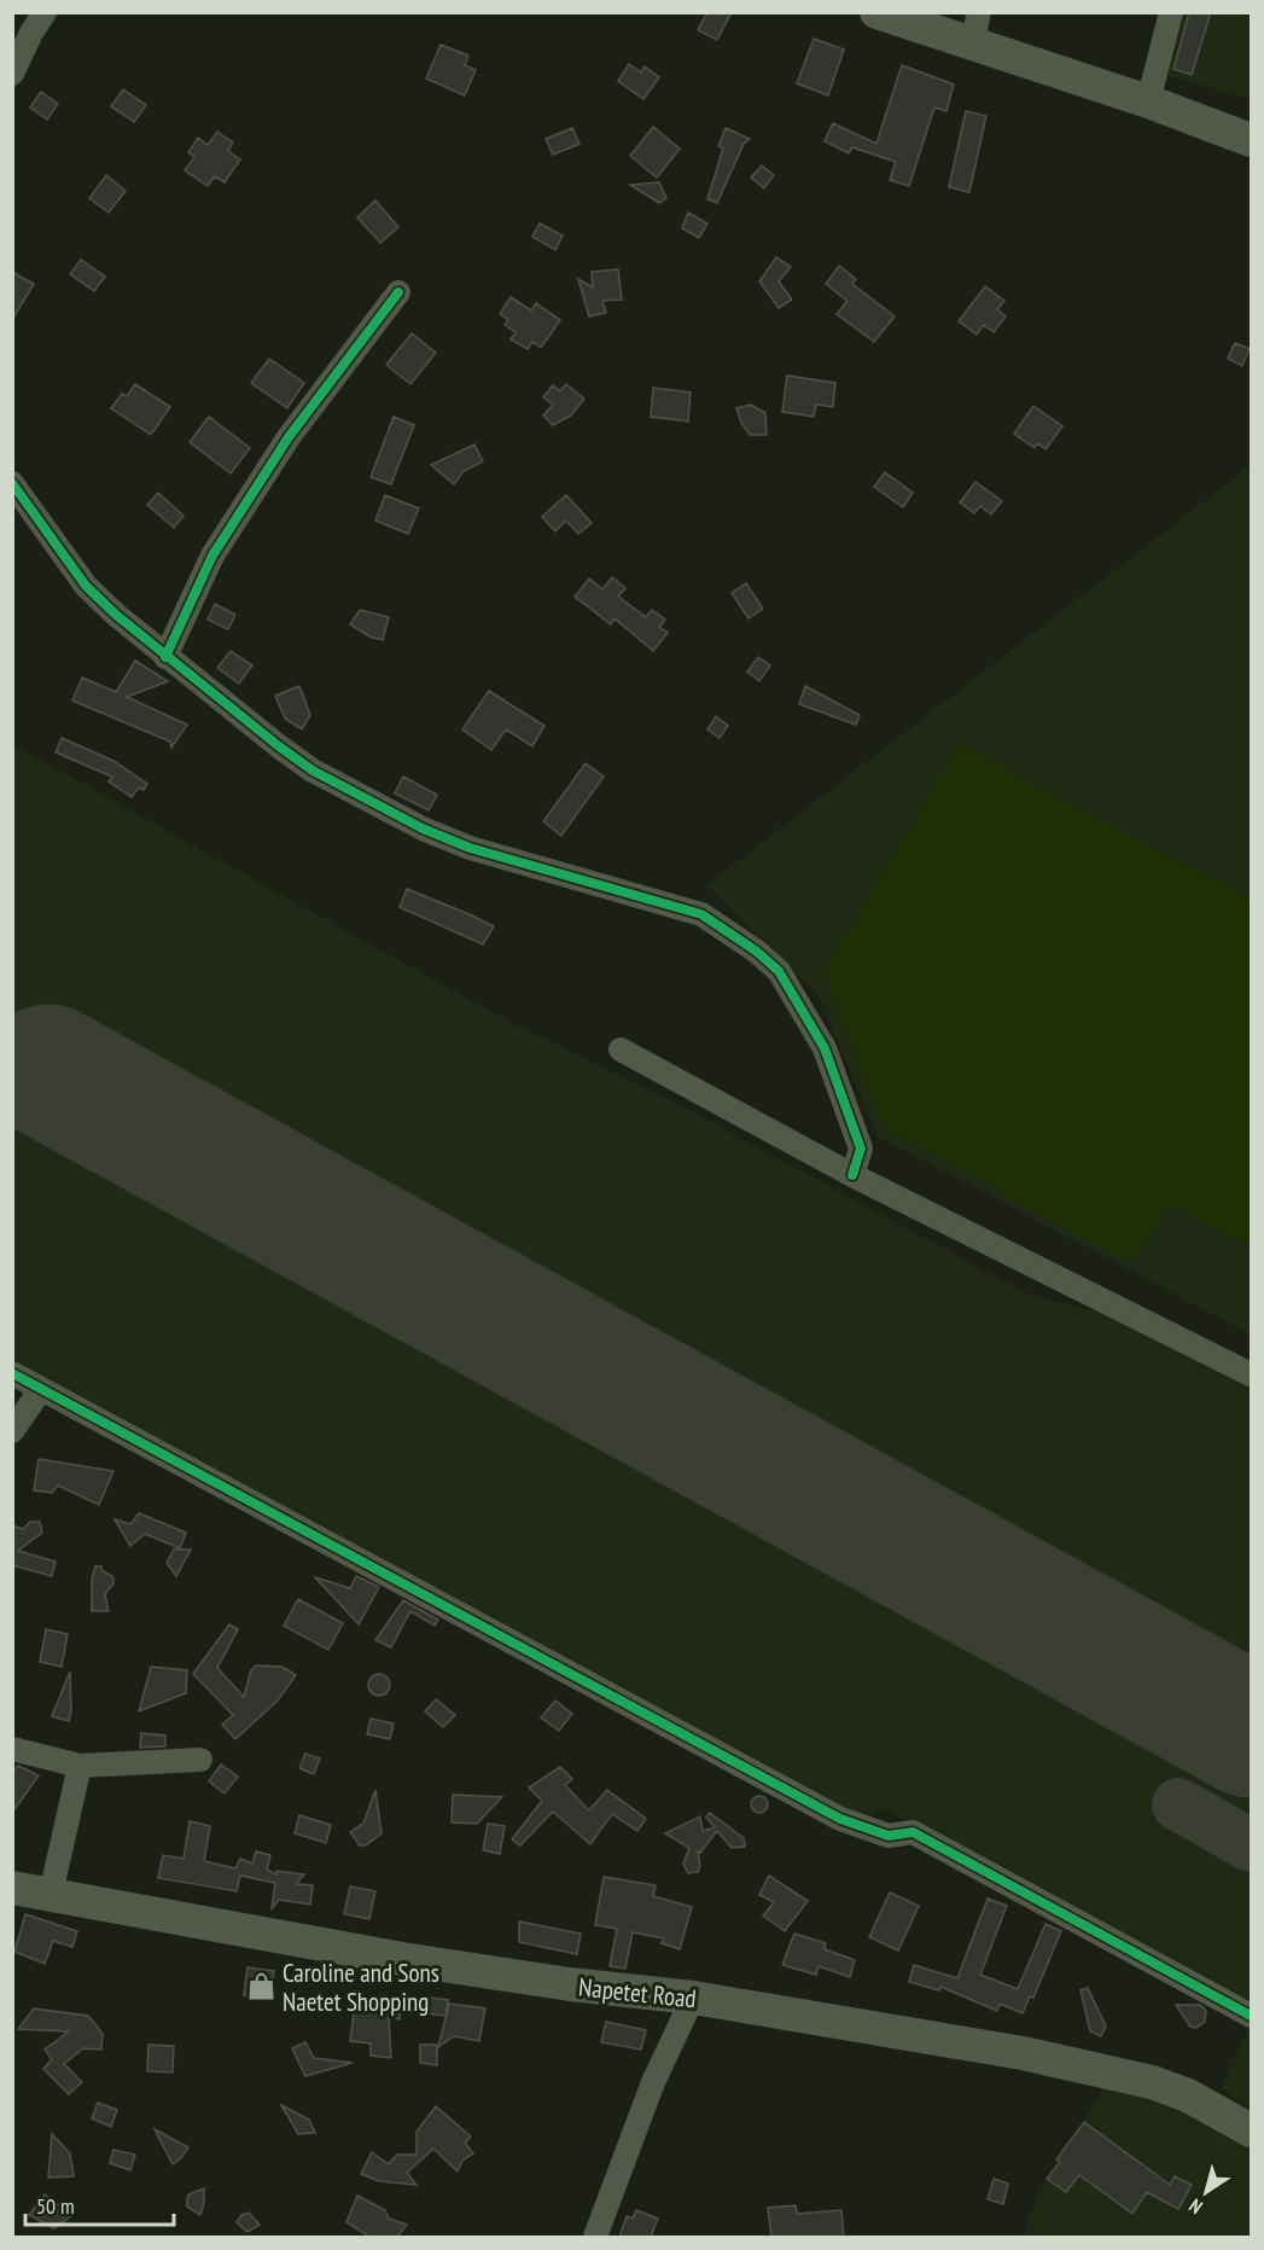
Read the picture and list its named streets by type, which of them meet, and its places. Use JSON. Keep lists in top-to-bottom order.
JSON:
{
  "streets": {
    "main road": ["Napetet Road"]
  },
  "places": {
    "shop": ["Caroline and Sons Naetet Shopping"]
  },
  "scale_bar": "50 m",
  "north": "bottom left"
}
